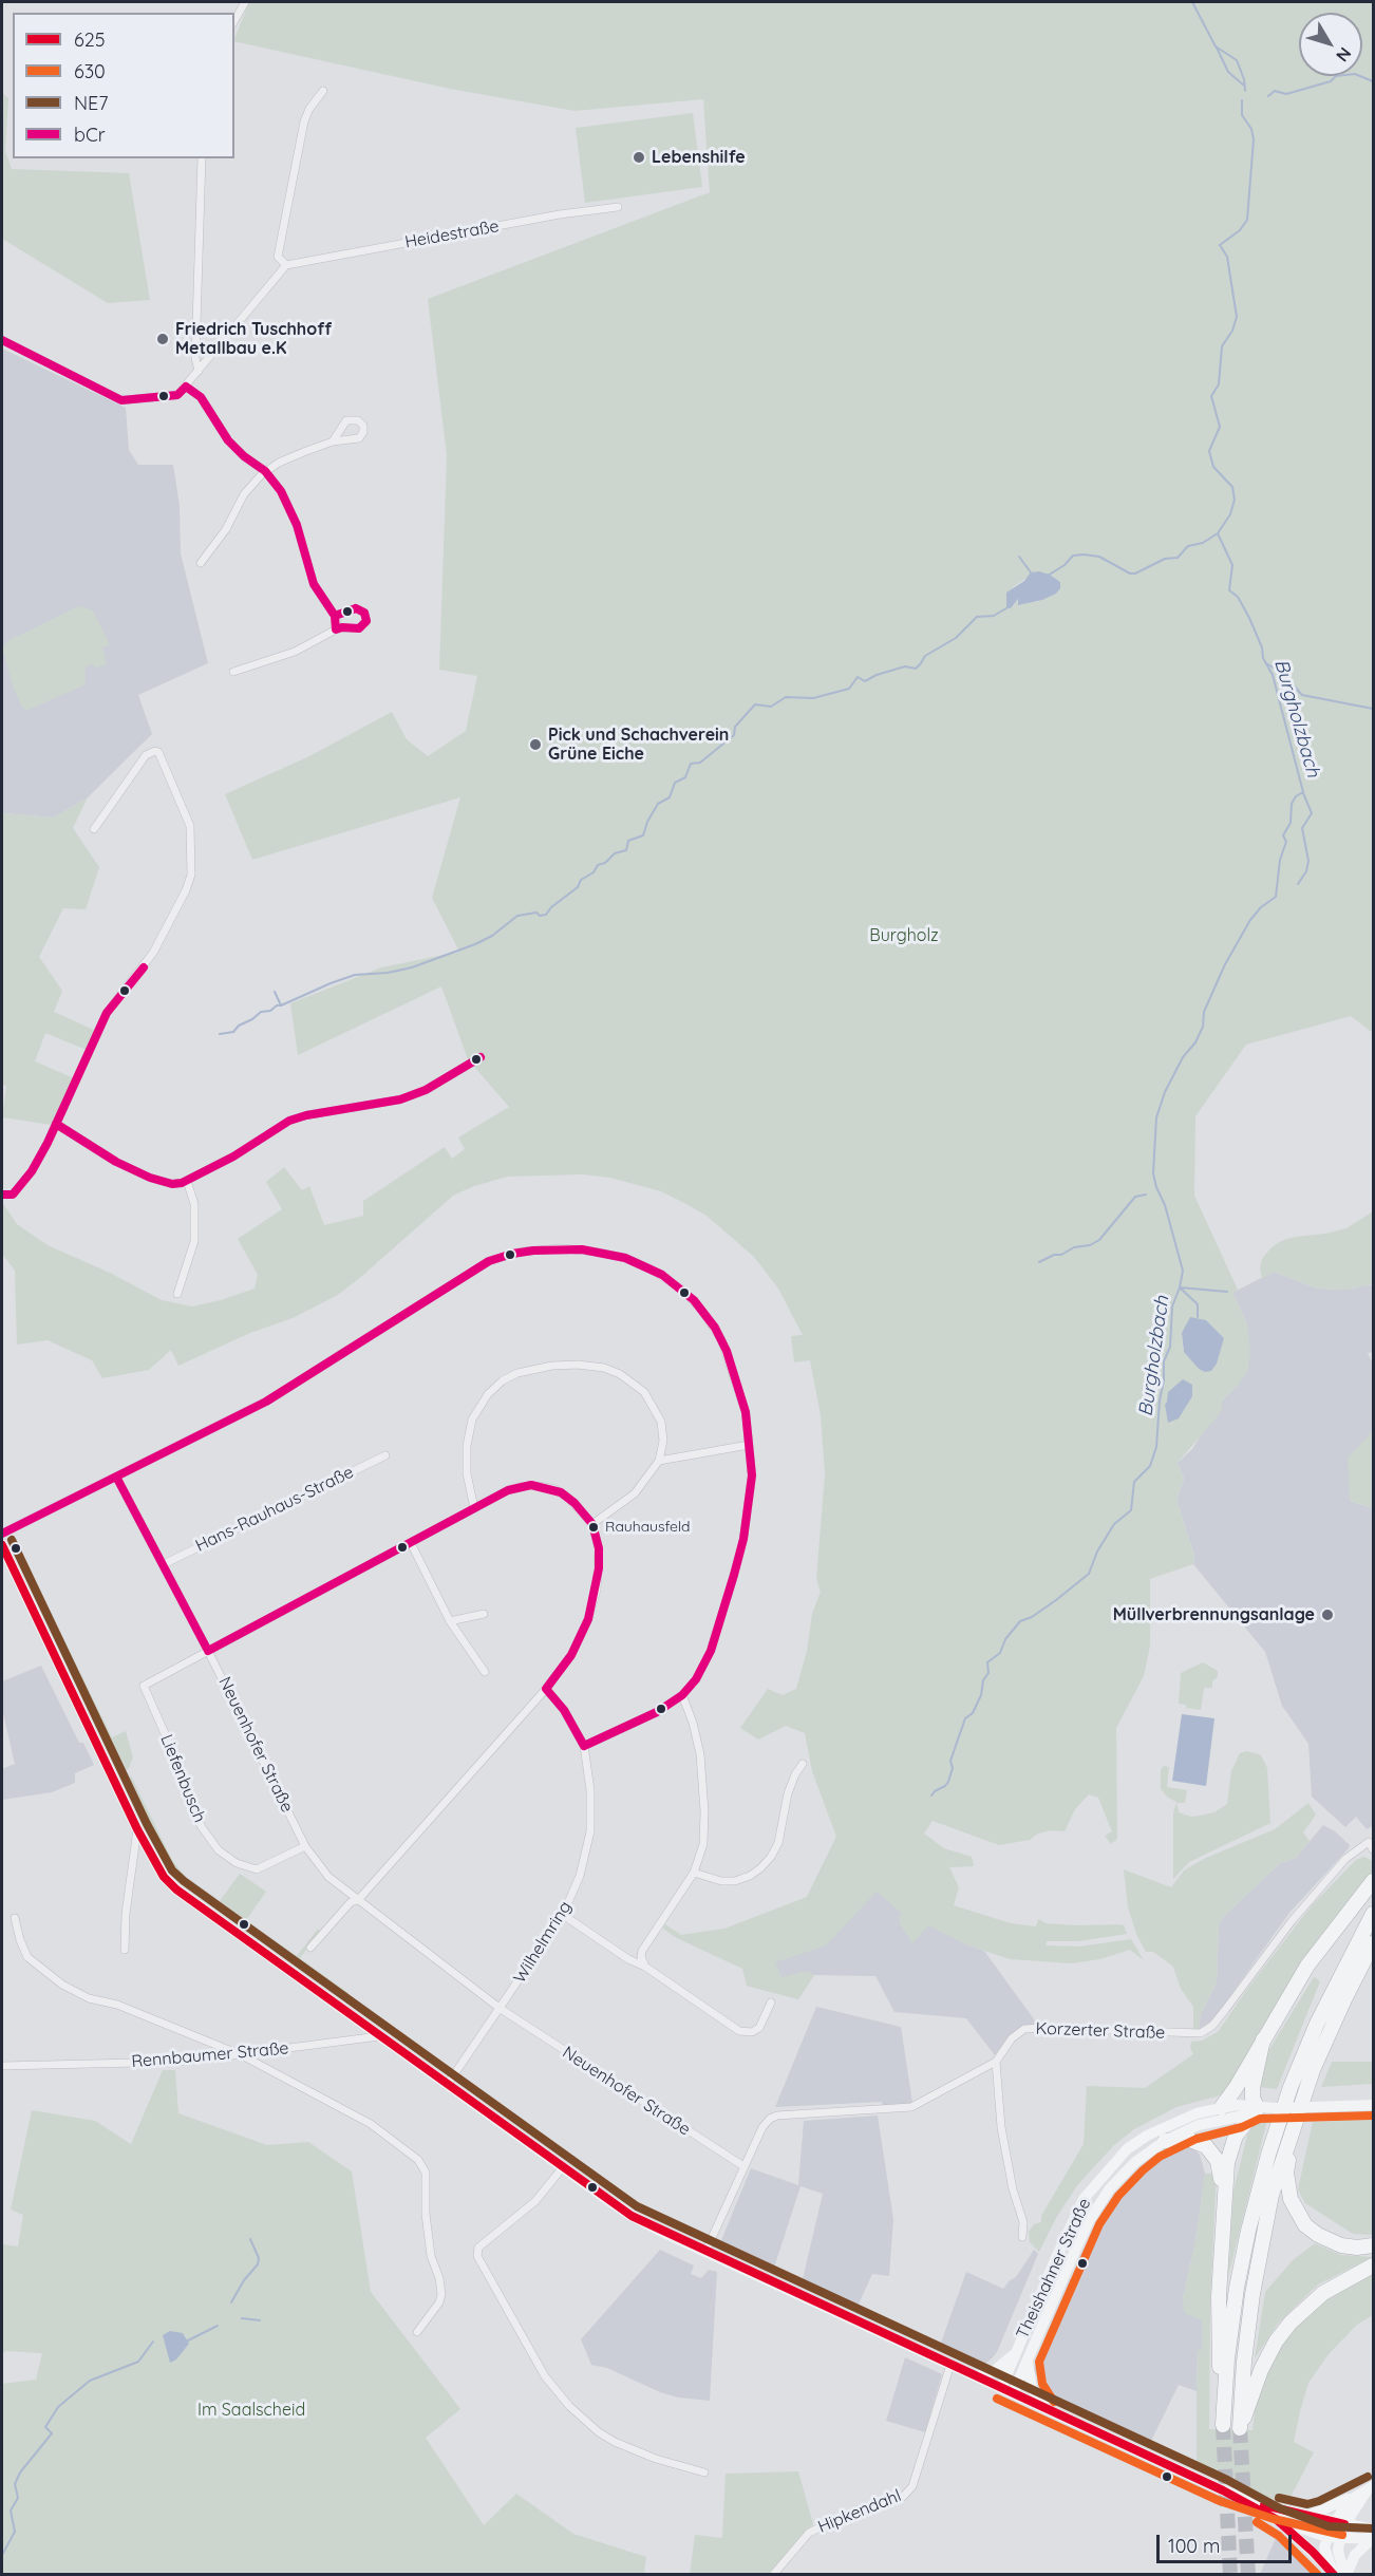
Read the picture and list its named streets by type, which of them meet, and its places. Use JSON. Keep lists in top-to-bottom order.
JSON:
{
  "streets": {
    "main road": ["Theishahner Straße"],
    "street": [
      "Heidestraße",
      "Hans-Rauhaus-Straße",
      "Neuenhofer Straße",
      "Liefenbusch",
      "Wilhelmring",
      "Korzerter Straße",
      "Rennbaumer Straße",
      "Hipkendahl"
    ]
  },
  "crossings": [
    ["Hans-Rauhaus-Straße", "Neuenhofer Straße"],
    ["Neuenhofer Straße", "Liefenbusch"],
    ["Neuenhofer Straße", "Wilhelmring"],
    ["Neuenhofer Straße", "Korzerter Straße"]
  ],
  "water": ["Burgholzbach"],
  "parks": ["Burgholz", "Im Saalscheid"],
  "places": [
    "Lebenshilfe",
    "Friedrich Tuschhoff Metallbau e.K",
    "Pick und Schachverein Grüne Eiche",
    "Rauhausfeld",
    "Müllverbrennungsanlage"
  ],
  "lines": [
    "transit line bCr",
    "transit line NE7",
    "transit line 625",
    "transit line 630"
  ],
  "legend": [
    "625",
    "630",
    "NE7",
    "bCr"
  ],
  "scale_bar": "100 m",
  "north": "bottom right"
}
